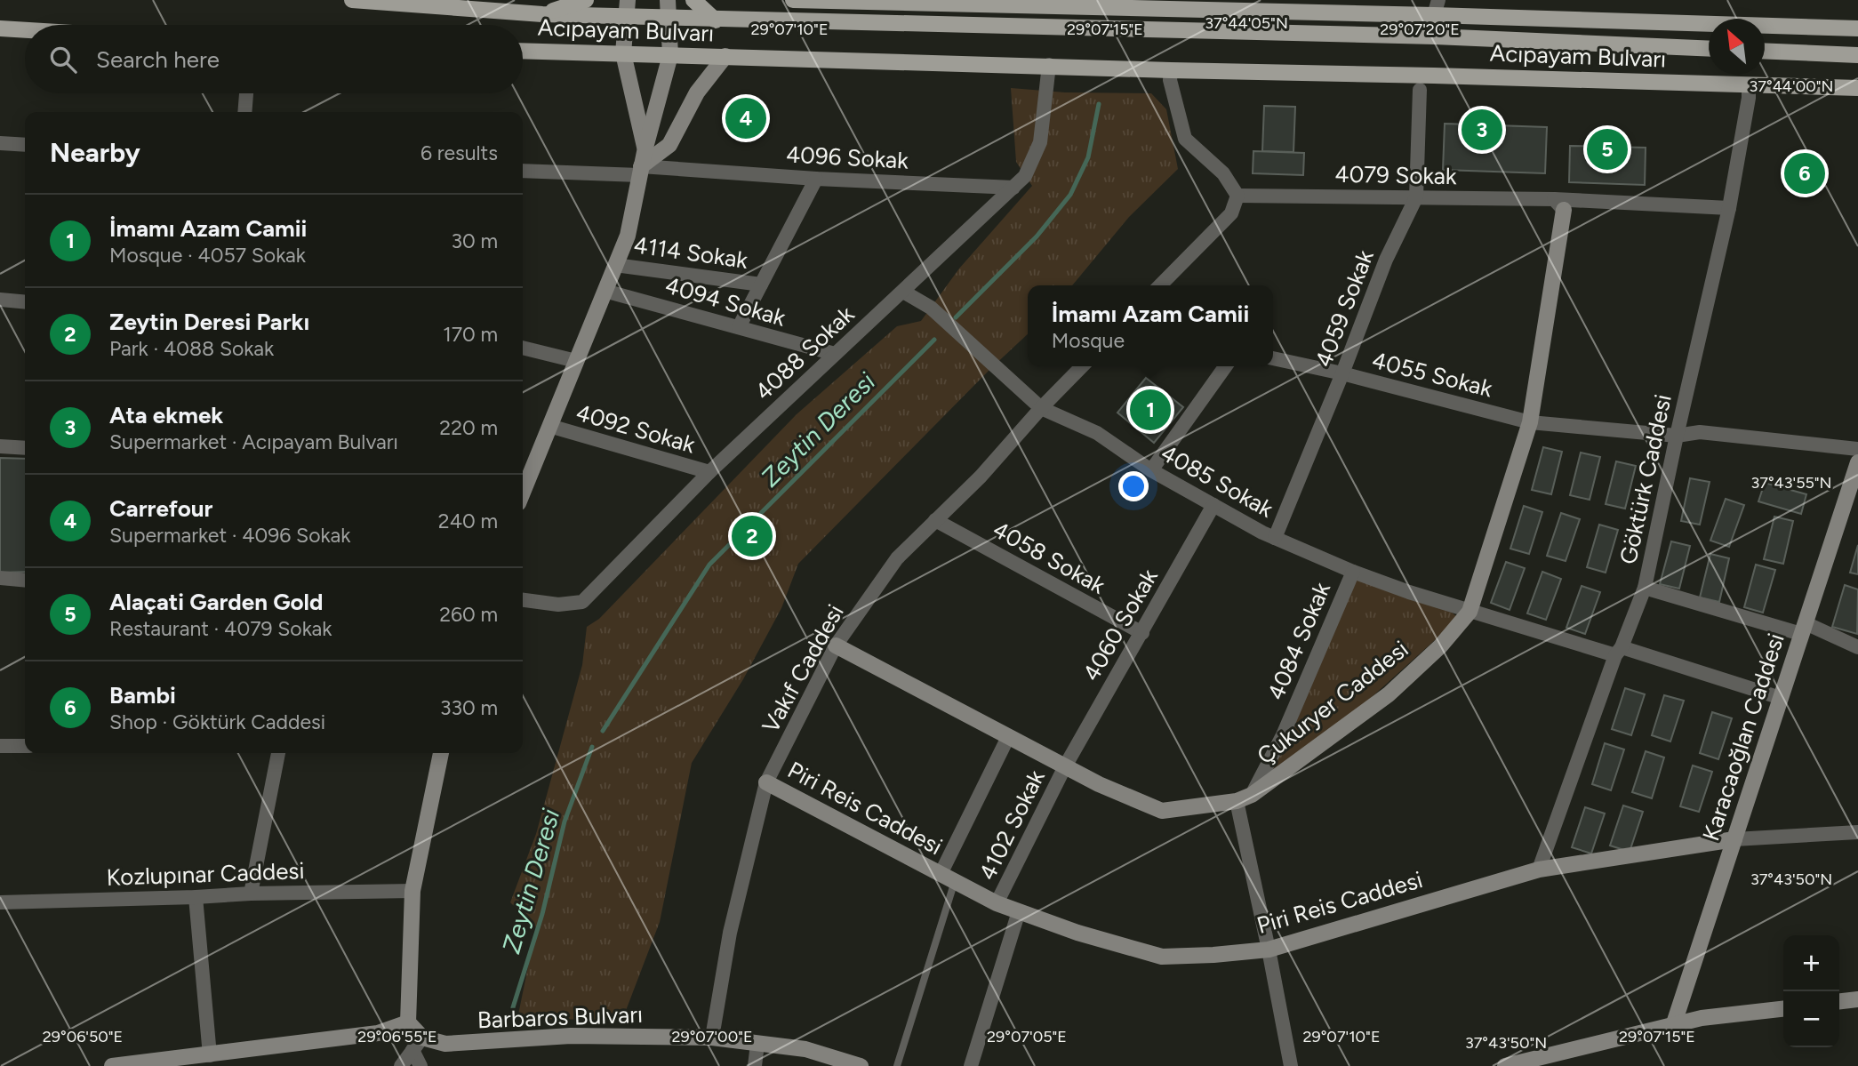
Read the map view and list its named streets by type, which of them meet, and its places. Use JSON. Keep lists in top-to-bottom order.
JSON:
{
  "streets": {
    "main road": ["Acıpayam Bulvarı"],
    "street": [
      "4096 Sokak",
      "4079 Sokak",
      "4114 Sokak",
      "4094 Sokak",
      "4059 Sokak",
      "4088 Sokak",
      "4055 Sokak",
      "4092 Sokak",
      "Göktürk Caddesi",
      "4085 Sokak",
      "4058 Sokak",
      "4060 Sokak",
      "4084 Sokak",
      "Vakıf Caddesi",
      "Çukuryer Caddesi",
      "Karacaoğlan Caddesi",
      "Piri Reis Caddesi",
      "4102 Sokak",
      "Kozlupınar Caddesi",
      "Barbaros Bulvarı"
    ]
  },
  "crossings": [
    ["Acıpayam Bulvarı", "4088 Sokak"],
    ["Acıpayam Bulvarı", "Göktürk Caddesi"],
    ["4096 Sokak", "4088 Sokak"],
    ["4079 Sokak", "4059 Sokak"],
    ["4079 Sokak", "Göktürk Caddesi"],
    ["4079 Sokak", "Çukuryer Caddesi"],
    ["4094 Sokak", "4088 Sokak"],
    ["4059 Sokak", "4055 Sokak"],
    ["4059 Sokak", "4085 Sokak"],
    ["4088 Sokak", "4092 Sokak"],
    ["4088 Sokak", "4085 Sokak"],
    ["4055 Sokak", "Göktürk Caddesi"],
    ["4055 Sokak", "Çukuryer Caddesi"],
    ["Göktürk Caddesi", "4085 Sokak"],
    ["Göktürk Caddesi", "Piri Reis Caddesi"],
    ["4085 Sokak", "4060 Sokak"],
    ["4085 Sokak", "4084 Sokak"],
    ["4085 Sokak", "Vakıf Caddesi"],
    ["4085 Sokak", "Çukuryer Caddesi"],
    ["4085 Sokak", "Karacaoğlan Caddesi"],
    ["4058 Sokak", "4060 Sokak"],
    ["4058 Sokak", "Vakıf Caddesi"],
    ["4060 Sokak", "Çukuryer Caddesi"],
    ["4060 Sokak", "4102 Sokak"],
    ["4084 Sokak", "Çukuryer Caddesi"],
    ["Vakıf Caddesi", "Çukuryer Caddesi"],
    ["Vakıf Caddesi", "Piri Reis Caddesi"],
    ["Vakıf Caddesi", "Barbaros Bulvarı"],
    ["Çukuryer Caddesi", "4102 Sokak"],
    ["Karacaoğlan Caddesi", "Piri Reis Caddesi"],
    ["Piri Reis Caddesi", "4102 Sokak"]
  ],
  "water": ["Zeytin Deresi"],
  "north": "top left",
  "page": {
    "search": "Search here",
    "pins": [
      "4",
      "3",
      "5",
      "6",
      "1",
      "2"
    ],
    "heading": ["Nearby", "6 results"],
    "list": [
      {
        "mark": "1",
        "name": "İmamı Azam Camii",
        "note": "Mosque · 4057 Sokak",
        "value": "30 m"
      },
      {
        "mark": "2",
        "name": "Zeytin Deresi Parkı",
        "note": "Park · 4088 Sokak",
        "value": "170 m"
      },
      {
        "mark": "3",
        "name": "Ata ekmek",
        "note": "Supermarket · Acıpayam Bulvarı",
        "value": "220 m"
      },
      {
        "mark": "4",
        "name": "Carrefour",
        "note": "Supermarket · 4096 Sokak",
        "value": "240 m"
      },
      {
        "mark": "5",
        "name": "Alaçati Garden Gold",
        "note": "Restaurant · 4079 Sokak",
        "value": "260 m"
      },
      {
        "mark": "6",
        "name": "Bambi",
        "note": "Shop · Göktürk Caddesi",
        "value": "330 m"
      }
    ],
    "popup": ["İmamı Azam Camii", "Mosque"],
    "map_buttons": ["+", "−"]
  },
  "coordinates": [
    "37°44'05\"N",
    "29°07'10\"E",
    "29°07'20\"E",
    "29°07'15\"E",
    "37°44'00\"N",
    "37°43'55\"N",
    "37°43'50\"N",
    "29°06'50\"E",
    "29°06'55\"E",
    "29°07'00\"E",
    "29°07'05\"E"
  ]
}
